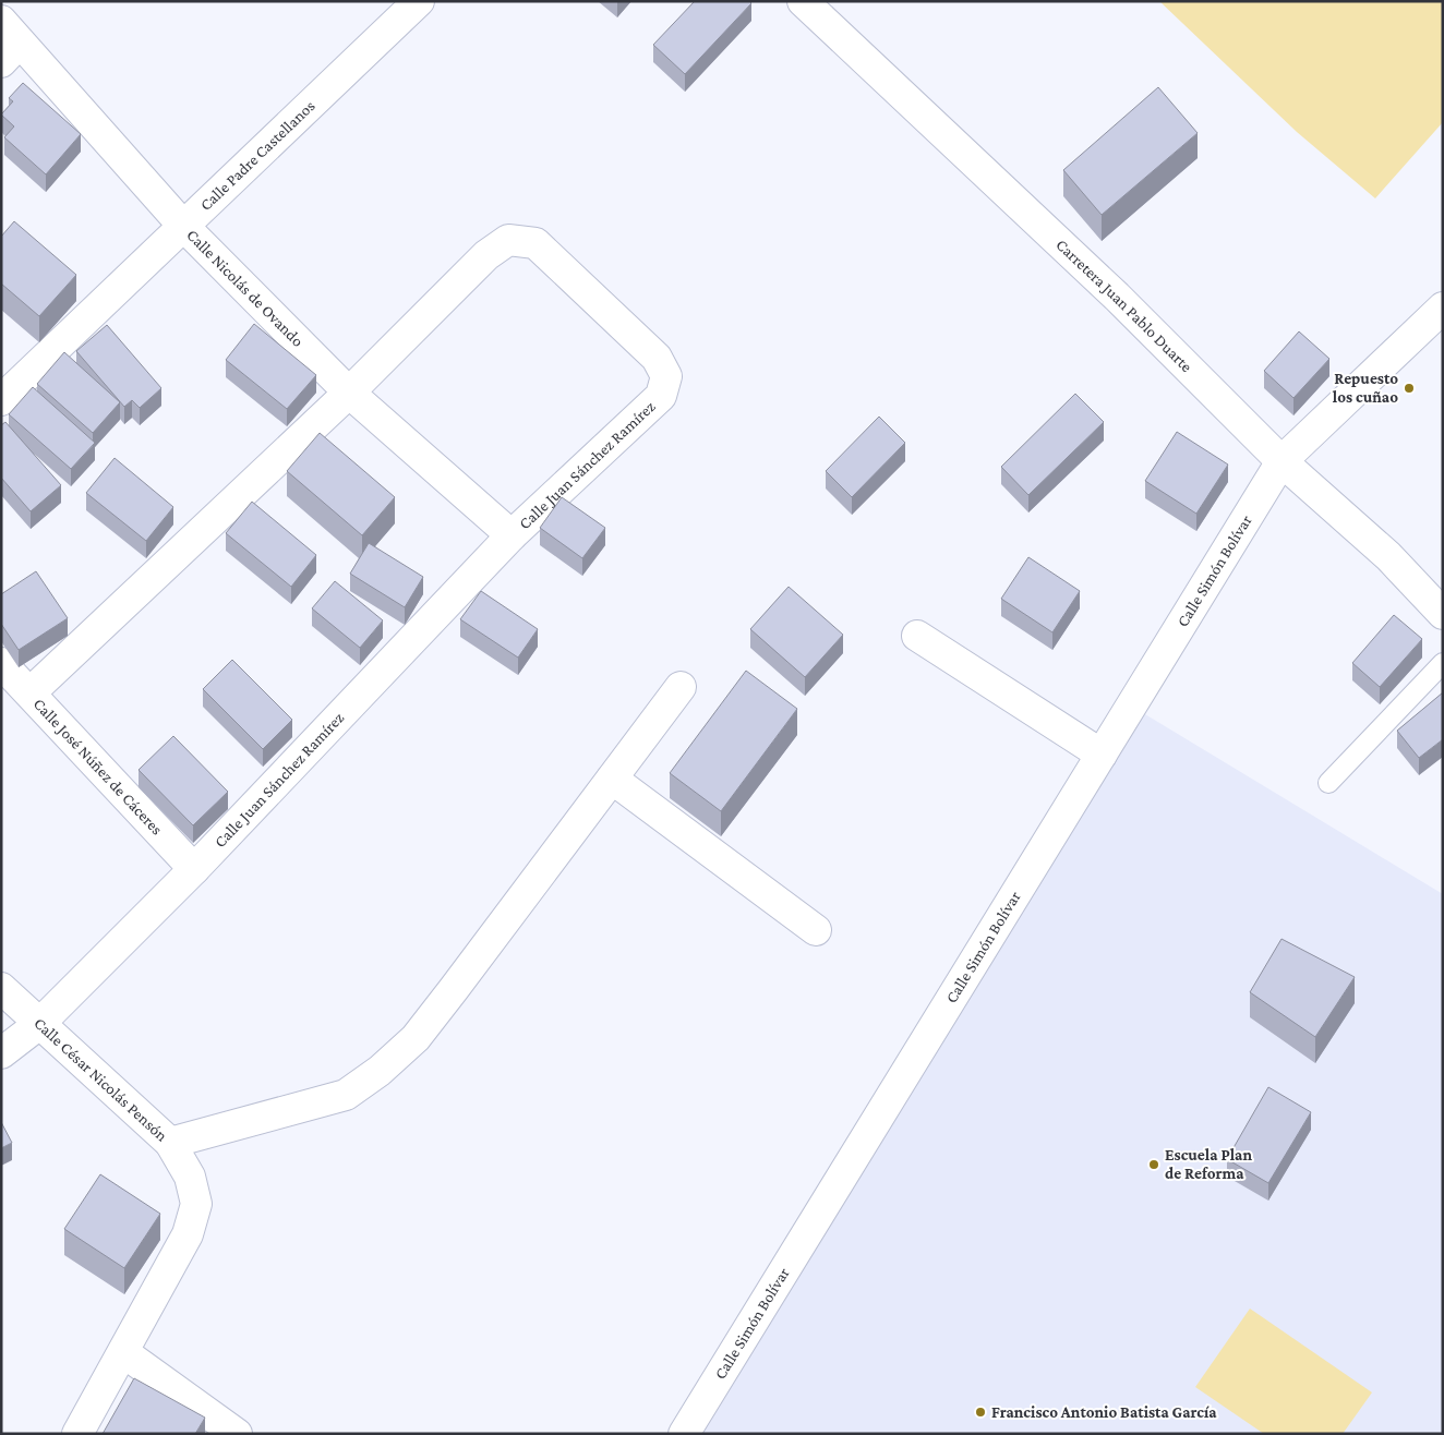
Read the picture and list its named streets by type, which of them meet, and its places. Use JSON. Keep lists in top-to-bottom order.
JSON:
{
  "streets": {
    "street": [
      "Calle Padre Castellanos",
      "Calle Nicolás de Ovando",
      "Carretera Juan Pablo Duarte",
      "Calle Juan Sánchez Ramírez",
      "Calle Simón Bolívar",
      "Calle José Núñez de Cáceres",
      "Calle César Nicolás Pensón"
    ]
  },
  "crossings": [
    ["Calle Padre Castellanos", "Calle Nicolás de Ovando"],
    ["Calle Nicolás de Ovando", "Calle Juan Sánchez Ramírez"],
    ["Carretera Juan Pablo Duarte", "Calle Simón Bolívar"],
    ["Calle Juan Sánchez Ramírez", "Calle José Núñez de Cáceres"],
    ["Calle Juan Sánchez Ramírez", "Calle César Nicolás Pensón"]
  ],
  "places": ["Repuesto los cuñao", "Escuela Plan de Reforma", "Francisco Antonio Batista García"]
}
